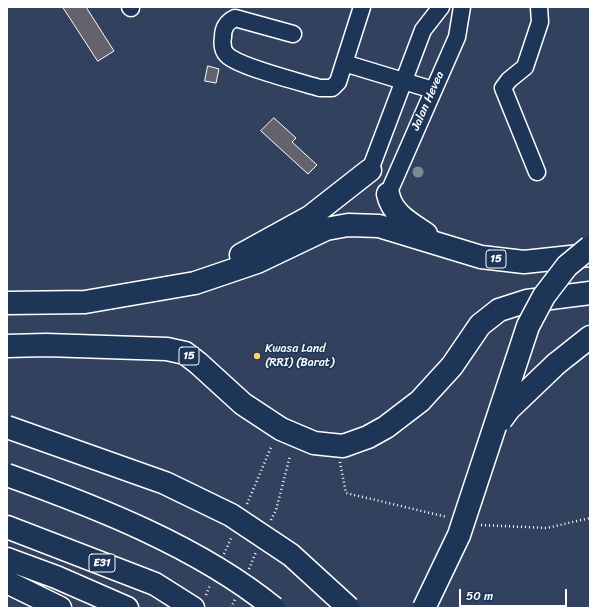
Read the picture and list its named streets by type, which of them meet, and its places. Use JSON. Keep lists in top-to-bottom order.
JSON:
{
  "streets": {
    "highway": ["15", "E31"],
    "street": ["Jalan Hevea"]
  },
  "places": ["Kwasa Land (RRI) (Barat)"],
  "scale_bar": "50 m"
}
